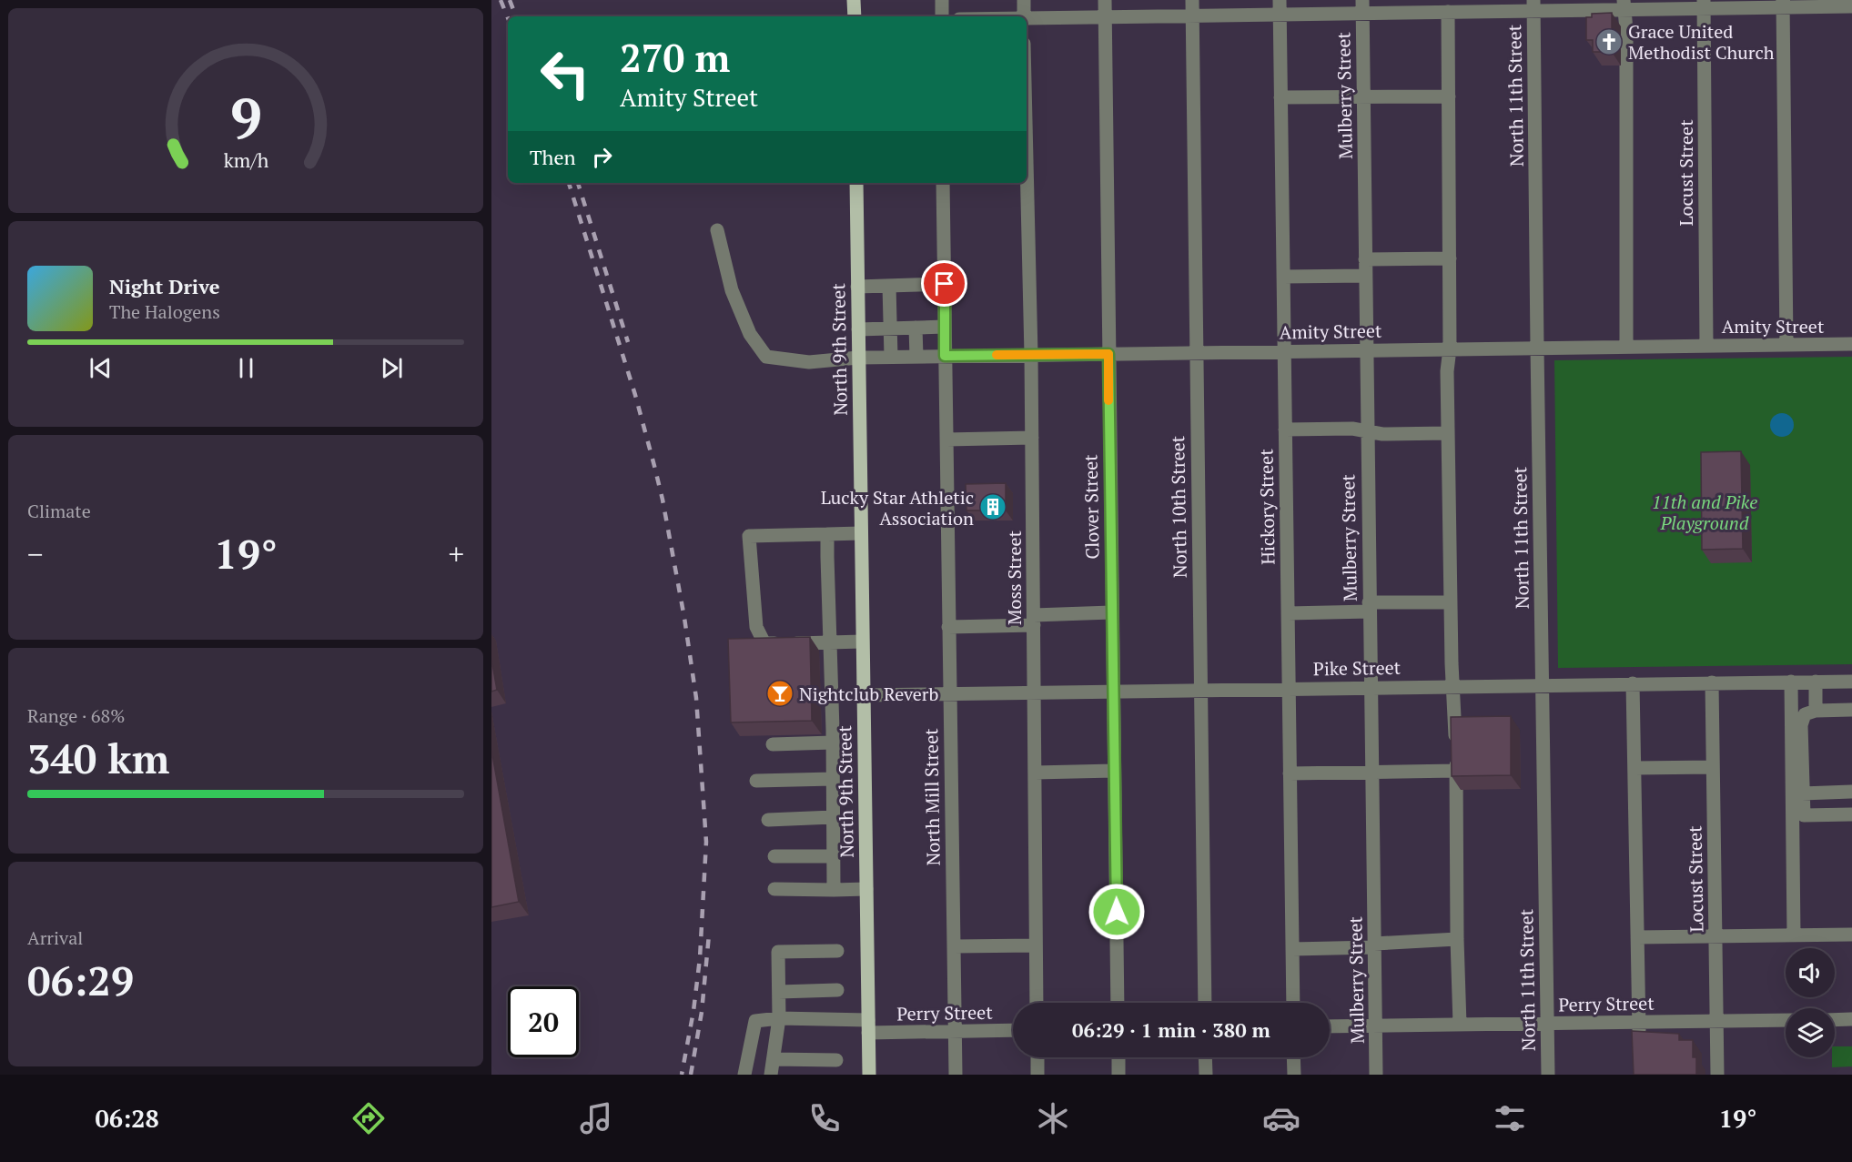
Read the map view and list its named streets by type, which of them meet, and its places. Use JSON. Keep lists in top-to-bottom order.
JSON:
{
  "streets": {
    "main road": ["North 9th Street"],
    "street": [
      "Mulberry Street",
      "North 11th Street",
      "Locust Street",
      "Amity Street",
      "Clover Street",
      "North 10th Street",
      "Hickory Street",
      "Moss Street",
      "Pike Street",
      "North Mill Street",
      "Perry Street"
    ]
  },
  "crossings": [
    ["Mulberry Street", "Amity Street"],
    ["Mulberry Street", "Pike Street"],
    ["Mulberry Street", "Perry Street"],
    ["North 11th Street", "Amity Street"],
    ["North 11th Street", "Pike Street"],
    ["North 11th Street", "Perry Street"],
    ["Locust Street", "Amity Street"],
    ["Locust Street", "Pike Street"],
    ["Locust Street", "Perry Street"],
    ["Amity Street", "North 9th Street"],
    ["Amity Street", "Clover Street"],
    ["Amity Street", "North 10th Street"],
    ["Amity Street", "Hickory Street"],
    ["Amity Street", "Moss Street"],
    ["Amity Street", "North Mill Street"],
    ["North 9th Street", "Pike Street"],
    ["North 9th Street", "Perry Street"],
    ["Clover Street", "Pike Street"],
    ["North 10th Street", "Pike Street"],
    ["Hickory Street", "Pike Street"],
    ["Moss Street", "Pike Street"],
    ["Pike Street", "North Mill Street"],
    ["North Mill Street", "Perry Street"]
  ],
  "parks": ["11th and Pike Playground"],
  "places": {
    "church": ["Grace United Methodist Church"],
    "building": ["Lucky Star Athletic Association"],
    "bar": ["Nightclub Reverb"]
  },
  "page": {
    "turn": ["270 m", "Amity Street"],
    "then": "Then",
    "song": ["Night Drive", "The Halogens"],
    "tile": [
      "Climate",
      ["Range · 68%", "340 km"],
      ["Arrival", "06:29"]
    ],
    "heat": ["−", "19°", "+"],
    "limit": "20",
    "trip": "06:29 · 1 min · 380 m",
    "tabs": ["06:28", "19°"],
    "gauge": ["9", "km/h"]
  }
}
